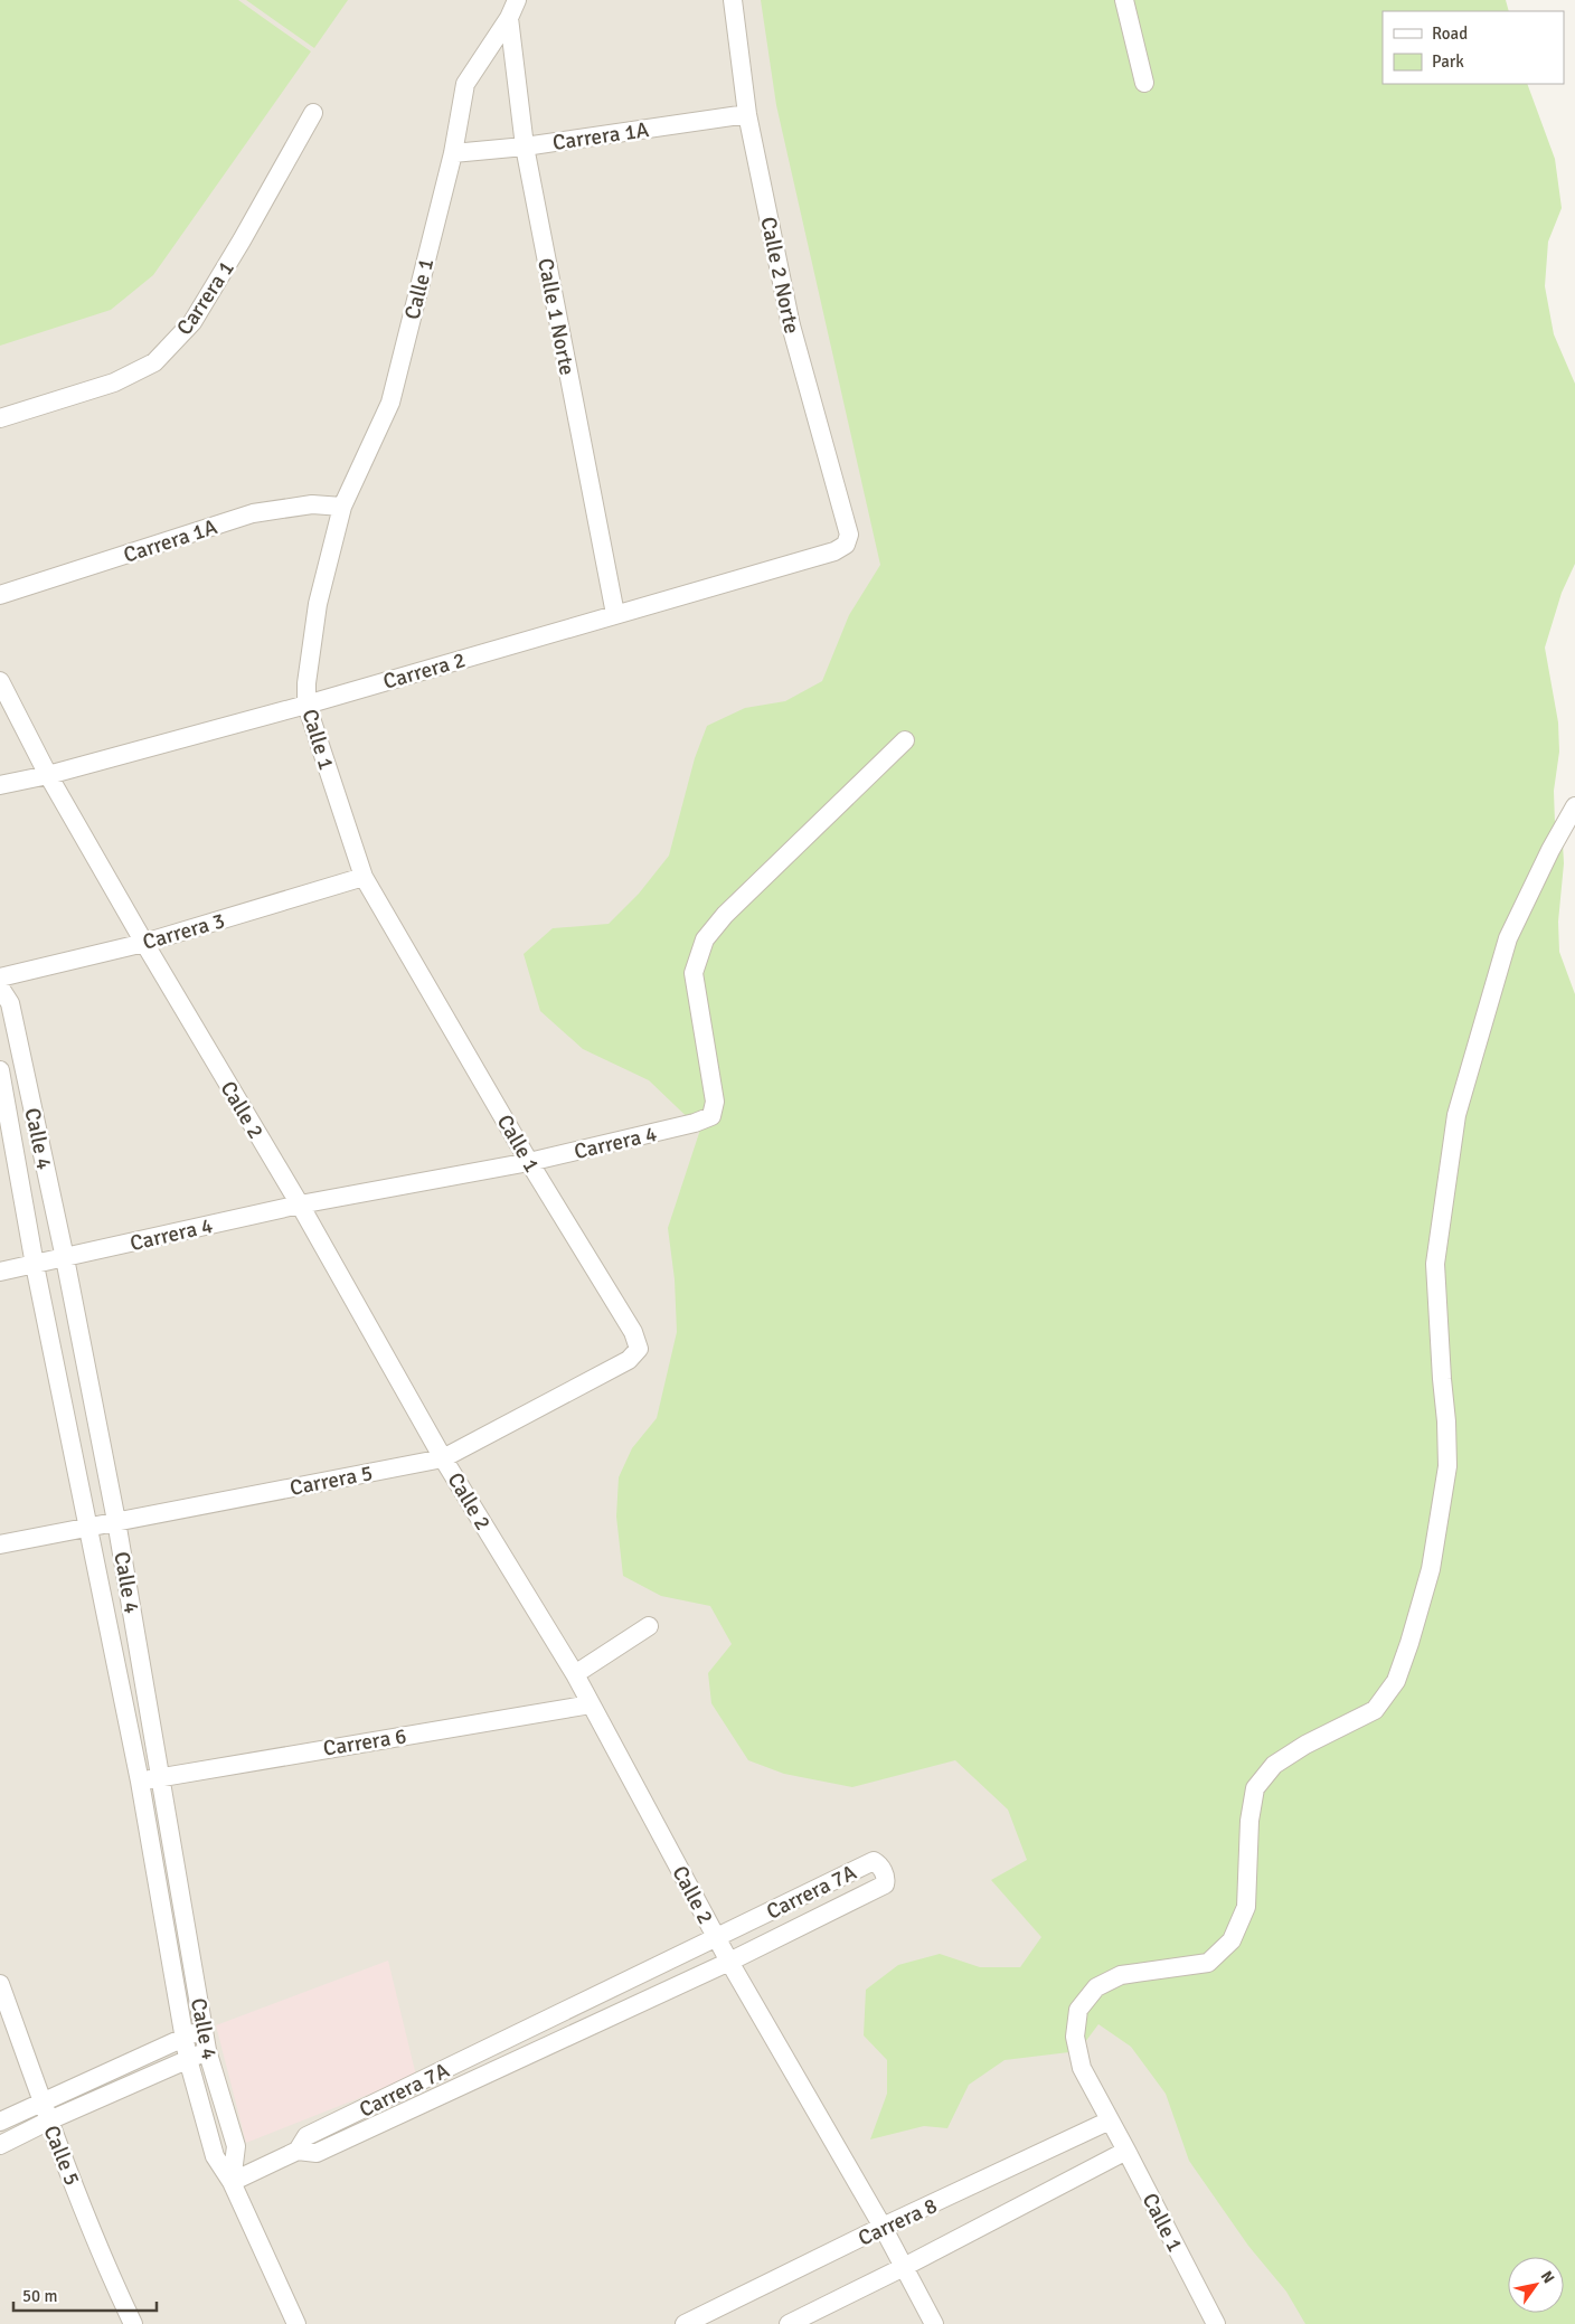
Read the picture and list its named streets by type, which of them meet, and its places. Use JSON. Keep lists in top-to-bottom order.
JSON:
{
  "streets": {
    "street": [
      "Carrera 1A",
      "Calle 2 Norte",
      "Calle 1",
      "Carrera 1",
      "Calle 1 Norte",
      "Carrera 2",
      "Carrera 3",
      "Calle 2",
      "Calle 4",
      "Carrera 4",
      "Carrera 5",
      "Carrera 6",
      "Carrera 7A",
      "Calle 5",
      "Carrera 8"
    ]
  },
  "crossings": [
    ["Carrera 1A", "Calle 2 Norte"],
    ["Carrera 1A", "Calle 1"],
    ["Carrera 1A", "Calle 1 Norte"],
    ["Calle 2 Norte", "Carrera 2"],
    ["Calle 1", "Calle 1 Norte"],
    ["Calle 1", "Carrera 2"],
    ["Calle 1", "Carrera 3"],
    ["Calle 1", "Carrera 4"],
    ["Calle 1", "Carrera 5"],
    ["Calle 1", "Carrera 8"],
    ["Calle 1 Norte", "Carrera 2"],
    ["Carrera 2", "Calle 2"],
    ["Carrera 3", "Calle 2"],
    ["Calle 2", "Carrera 4"],
    ["Calle 2", "Carrera 5"],
    ["Calle 2", "Carrera 6"],
    ["Calle 2", "Carrera 7A"],
    ["Calle 2", "Carrera 8"],
    ["Calle 4", "Carrera 4"],
    ["Calle 4", "Carrera 5"],
    ["Calle 4", "Carrera 6"],
    ["Calle 4", "Carrera 7A"]
  ],
  "legend": ["Road", "Park"],
  "scale_bar": "50 m",
  "north": "top right"
}
